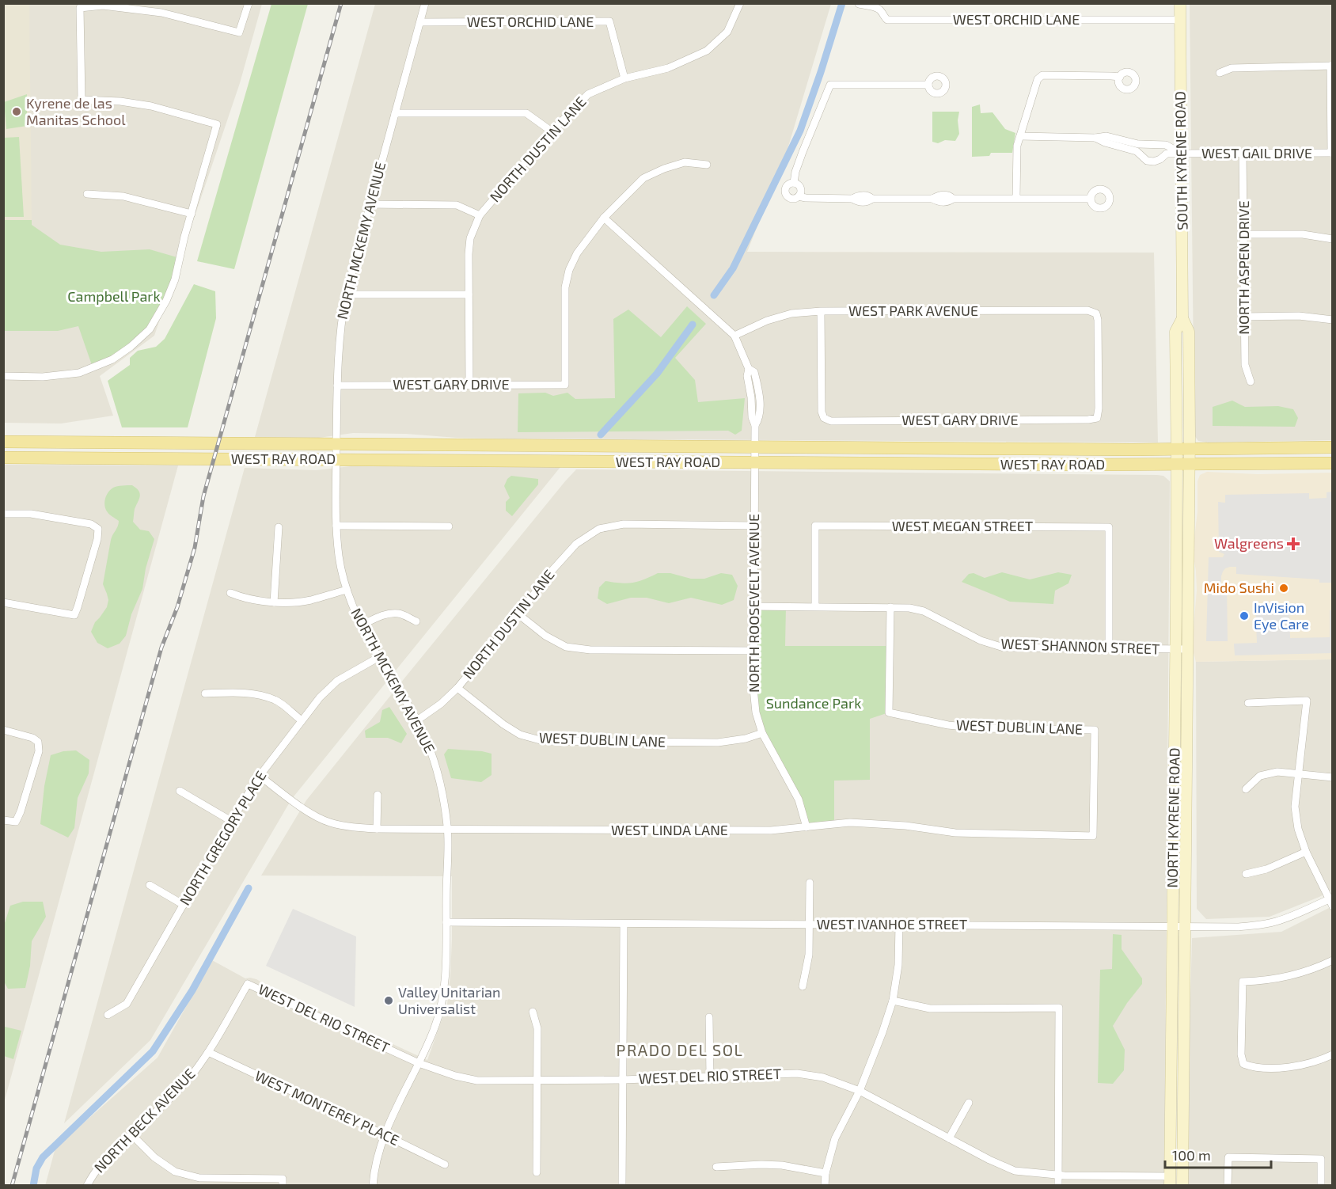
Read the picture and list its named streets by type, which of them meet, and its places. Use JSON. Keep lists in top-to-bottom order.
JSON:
{
  "streets": {
    "main road": ["SOUTH KYRENE ROAD", "WEST RAY ROAD", "NORTH KYRENE ROAD"],
    "street": [
      "WEST ORCHID LANE",
      "NORTH DUSTIN LANE",
      "WEST GAIL DRIVE",
      "NORTH MCKEMY AVENUE",
      "NORTH ASPEN DRIVE",
      "WEST PARK AVENUE",
      "WEST GARY DRIVE",
      "WEST MEGAN STREET",
      "NORTH ROOSEVELT AVENUE",
      "WEST SHANNON STREET",
      "WEST DUBLIN LANE",
      "WEST LINDA LANE",
      "NORTH GREGORY PLACE",
      "WEST IVANHOE STREET",
      "WEST DEL RIO STREET",
      "WEST MONTEREY PLACE",
      "NORTH BECK AVENUE"
    ]
  },
  "crossings": [
    ["WEST ORCHID LANE", "NORTH DUSTIN LANE"],
    ["WEST ORCHID LANE", "SOUTH KYRENE ROAD"],
    ["WEST ORCHID LANE", "NORTH MCKEMY AVENUE"],
    ["NORTH DUSTIN LANE", "NORTH MCKEMY AVENUE"],
    ["NORTH DUSTIN LANE", "WEST GARY DRIVE"],
    ["NORTH DUSTIN LANE", "NORTH ROOSEVELT AVENUE"],
    ["NORTH DUSTIN LANE", "WEST DUBLIN LANE"],
    ["WEST GAIL DRIVE", "SOUTH KYRENE ROAD"],
    ["WEST GAIL DRIVE", "NORTH ASPEN DRIVE"],
    ["SOUTH KYRENE ROAD", "WEST RAY ROAD"],
    ["SOUTH KYRENE ROAD", "NORTH KYRENE ROAD"],
    ["NORTH MCKEMY AVENUE", "WEST GARY DRIVE"],
    ["NORTH MCKEMY AVENUE", "WEST RAY ROAD"],
    ["NORTH MCKEMY AVENUE", "WEST LINDA LANE"],
    ["NORTH MCKEMY AVENUE", "NORTH GREGORY PLACE"],
    ["NORTH MCKEMY AVENUE", "WEST IVANHOE STREET"],
    ["NORTH MCKEMY AVENUE", "WEST DEL RIO STREET"],
    ["NORTH MCKEMY AVENUE", "WEST MONTEREY PLACE"],
    ["WEST PARK AVENUE", "WEST GARY DRIVE"],
    ["WEST PARK AVENUE", "NORTH ROOSEVELT AVENUE"],
    ["WEST GARY DRIVE", "NORTH ROOSEVELT AVENUE"],
    ["WEST RAY ROAD", "NORTH ROOSEVELT AVENUE"],
    ["WEST RAY ROAD", "NORTH KYRENE ROAD"],
    ["WEST MEGAN STREET", "WEST SHANNON STREET"],
    ["NORTH ROOSEVELT AVENUE", "WEST SHANNON STREET"],
    ["NORTH ROOSEVELT AVENUE", "WEST DUBLIN LANE"],
    ["NORTH ROOSEVELT AVENUE", "WEST LINDA LANE"],
    ["WEST SHANNON STREET", "WEST DUBLIN LANE"],
    ["WEST SHANNON STREET", "NORTH KYRENE ROAD"],
    ["WEST DUBLIN LANE", "WEST LINDA LANE"],
    ["NORTH KYRENE ROAD", "WEST IVANHOE STREET"],
    ["NORTH KYRENE ROAD", "WEST DEL RIO STREET"],
    ["WEST LINDA LANE", "NORTH GREGORY PLACE"],
    ["WEST DEL RIO STREET", "NORTH BECK AVENUE"],
    ["WEST MONTEREY PLACE", "NORTH BECK AVENUE"]
  ],
  "districts": ["PRADO DEL SOL"],
  "parks": ["Campbell Park", "Sundance Park"],
  "places": {
    "other": [
      "Kyrene de las Manitas School",
      "Mido Sushi",
      "InVision Eye Care",
      "Valley Unitarian Universalist"
    ],
    "health": ["Walgreens"]
  },
  "scale_bar": "100 m"
}
